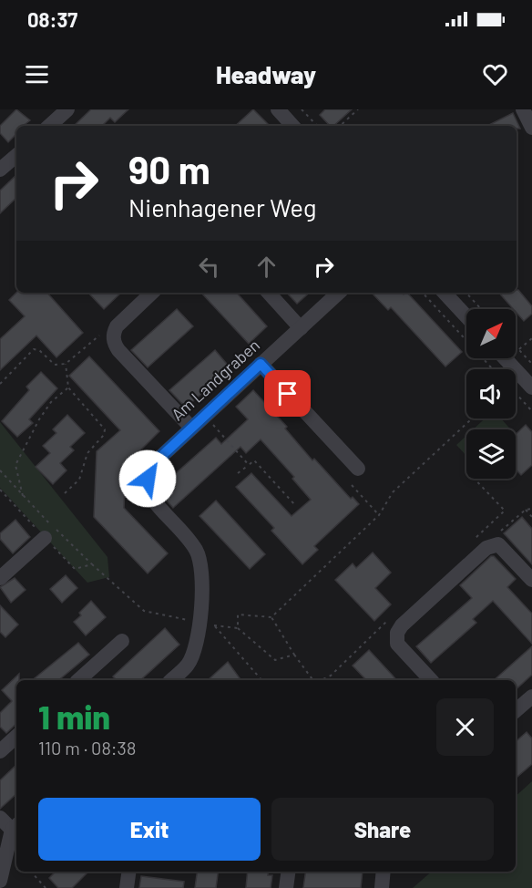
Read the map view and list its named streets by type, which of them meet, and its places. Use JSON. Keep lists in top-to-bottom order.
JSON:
{
  "streets": {
    "street": ["Am Landgraben"]
  },
  "north": "top right",
  "page": {
    "status": "08:37",
    "header": "Headway",
    "turn": ["90 m", "Nienhagener Weg"],
    "heading": ["1 min", "110 m · 08:38"],
    "buttons": ["Exit", "Share"]
  }
}
